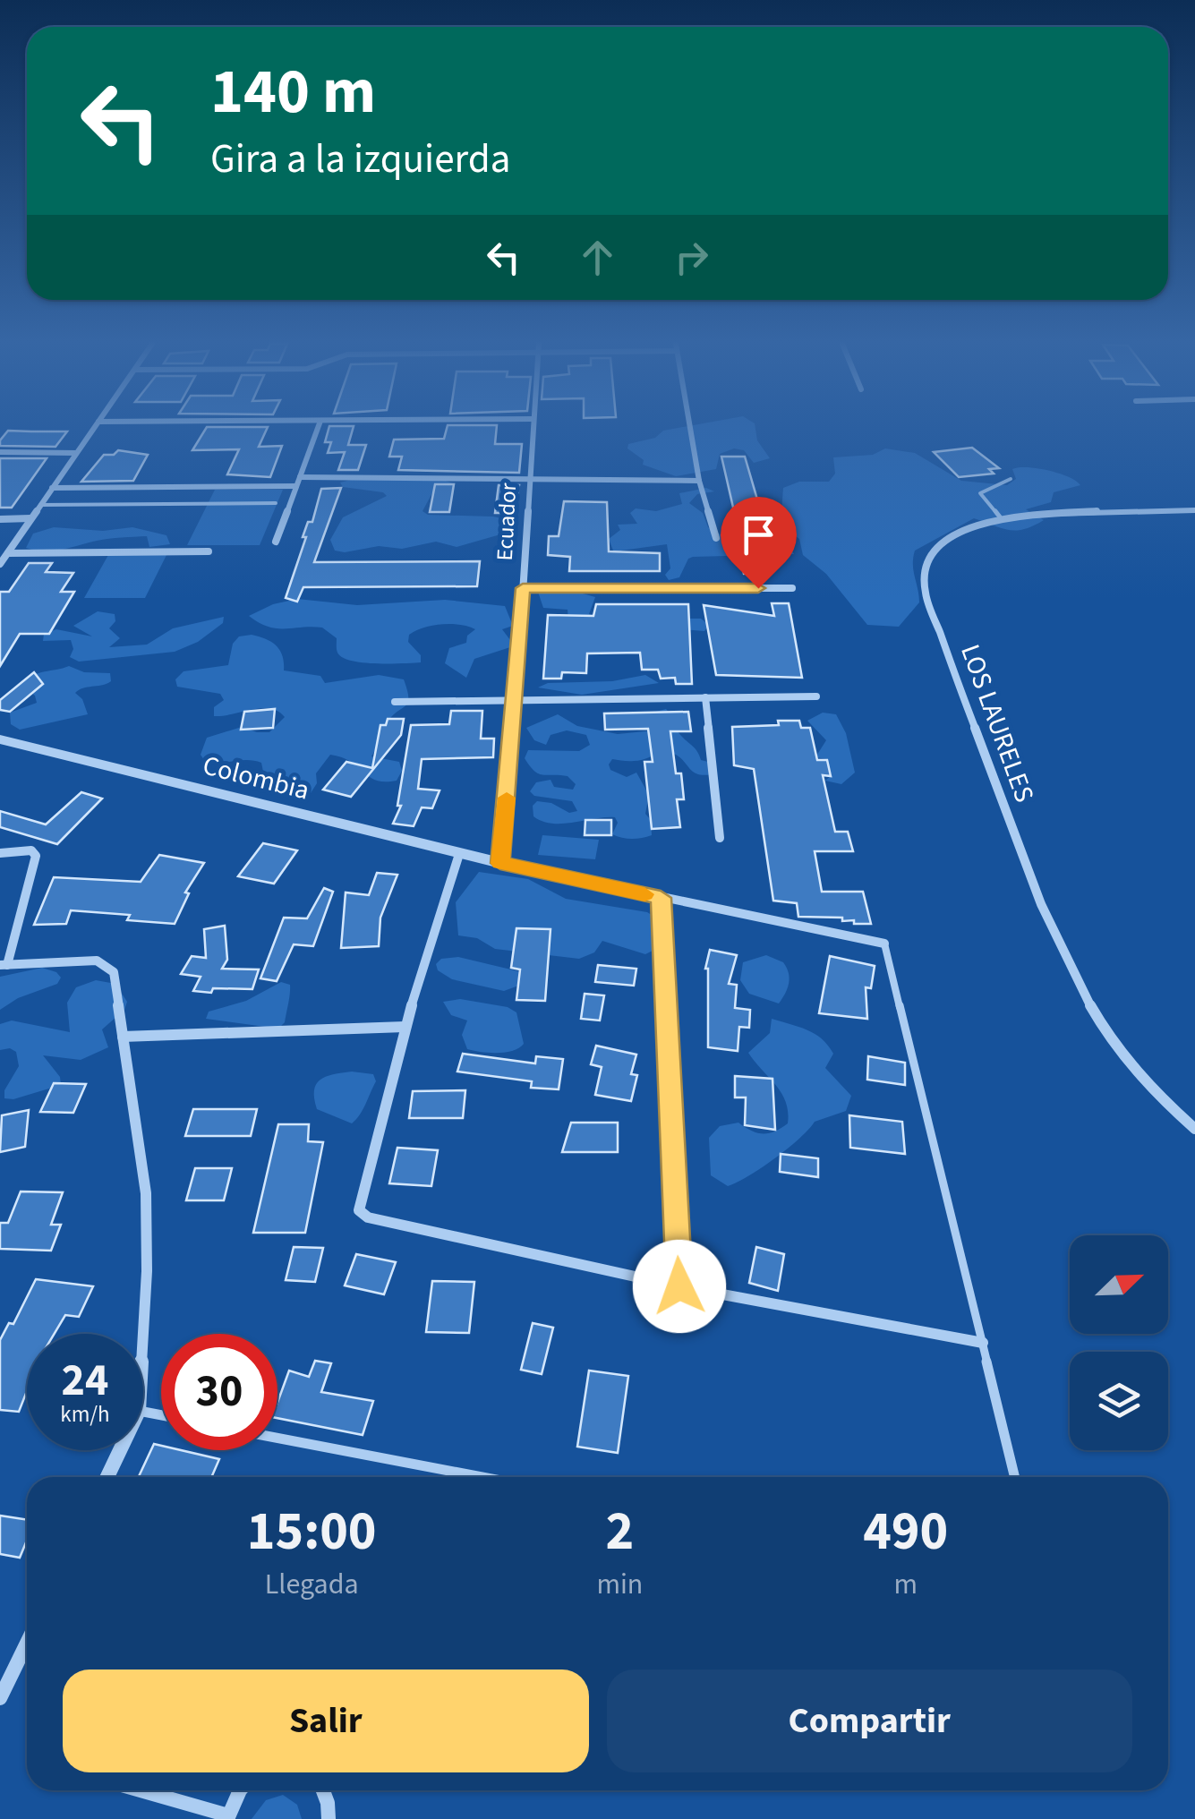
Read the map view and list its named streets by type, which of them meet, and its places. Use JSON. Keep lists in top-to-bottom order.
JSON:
{
  "streets": {
    "street": ["Ecuador", "LOS LAURELES", "Colombia"]
  },
  "crossings": [
    ["Ecuador", "Colombia"]
  ],
  "north": "top right",
  "page": {
    "turn": ["140 m", "Gira a la izquierda"],
    "speed": "24 km/h",
    "limit": "30",
    "eta": [
      "15:00",
      "Llegada",
      "2",
      "min",
      "490",
      "m"
    ],
    "buttons": ["Salir", "Compartir"]
  }
}
